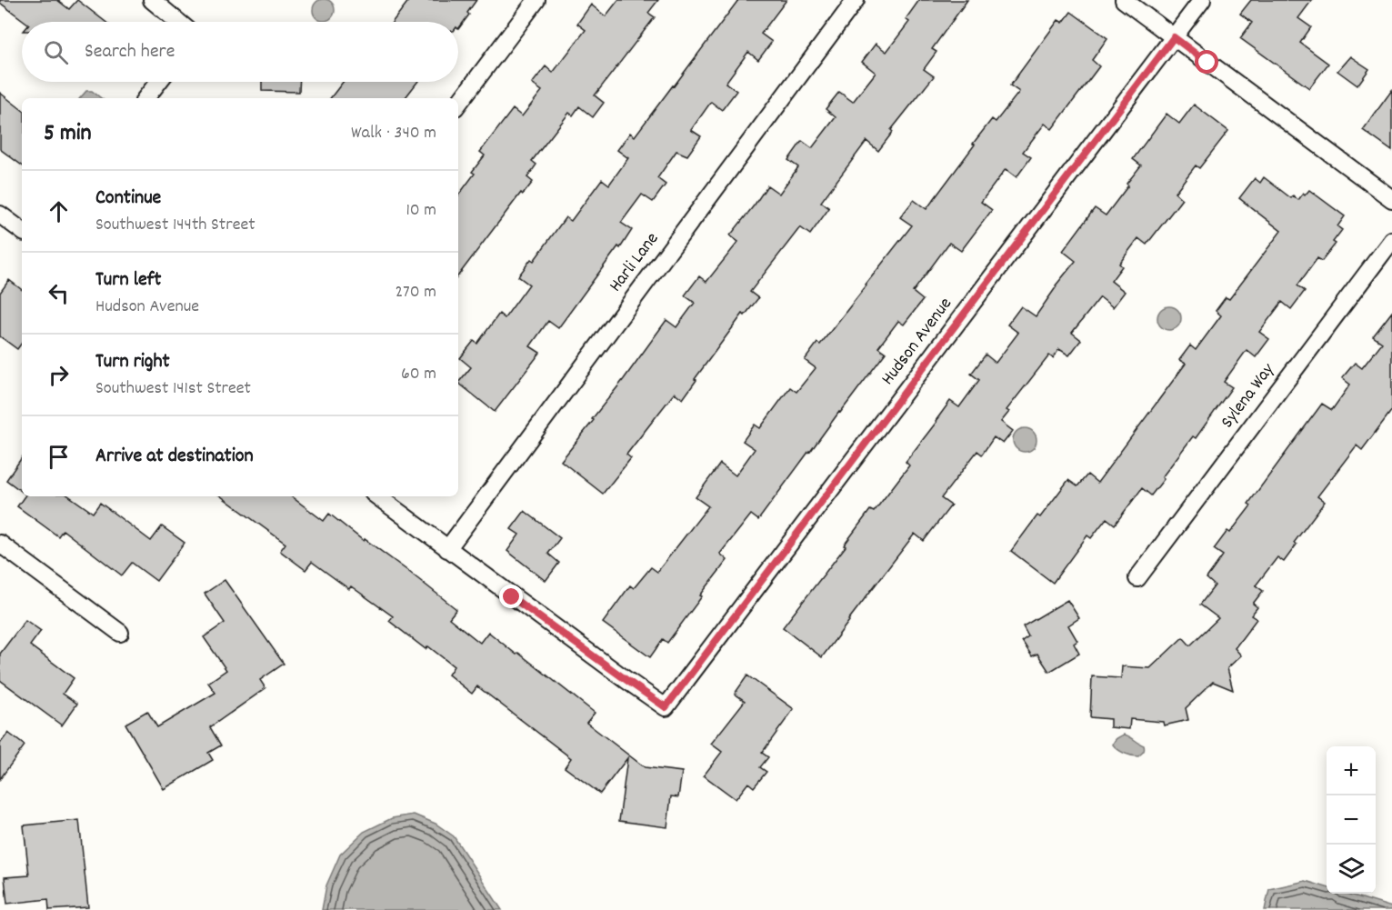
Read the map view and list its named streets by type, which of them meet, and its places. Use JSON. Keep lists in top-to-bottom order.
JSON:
{
  "streets": {
    "street": ["Harli Lane", "Hudson Avenue", "Sylena Way"]
  },
  "crossings": [
    ["Harli Lane", "Hudson Avenue"]
  ],
  "page": {
    "search": "Search here",
    "heading": ["5 min", "Walk · 340 m"],
    "list": [
      ["Continue", "Southwest 144th Street", "10 m"],
      ["Turn left", "Hudson Avenue", "270 m"],
      ["Turn right", "Southwest 141st Street", "60 m"],
      "Arrive at destination"
    ],
    "map_buttons": ["+", "−"]
  }
}
